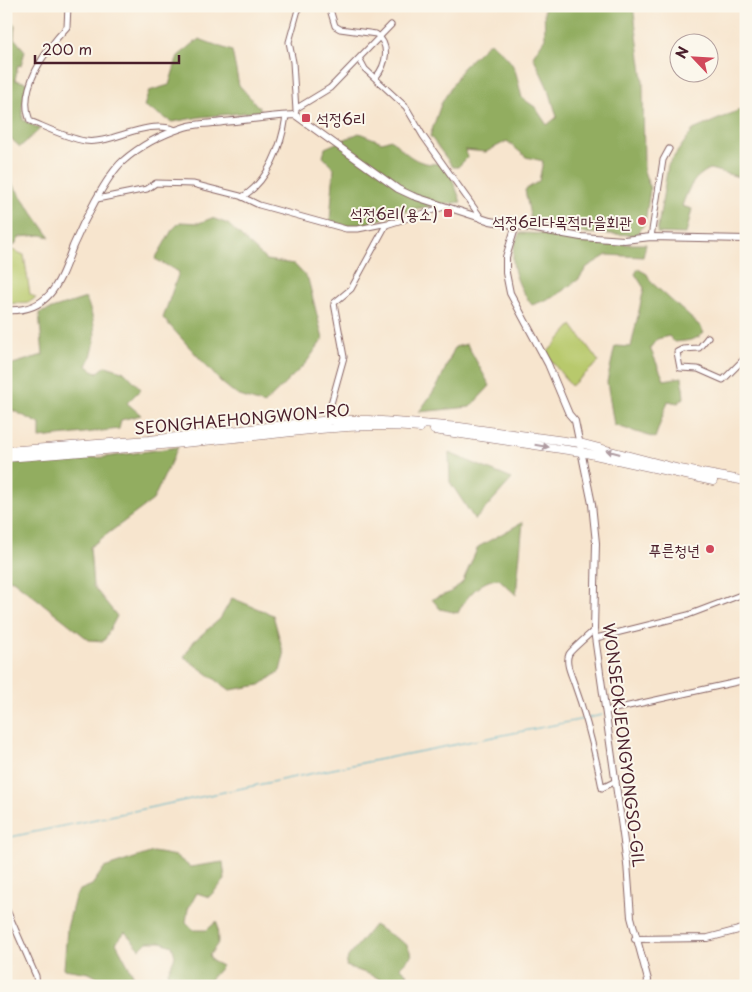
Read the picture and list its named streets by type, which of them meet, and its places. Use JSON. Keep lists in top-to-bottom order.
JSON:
{
  "streets": {
    "main road": ["SEONGHAEHONGWON-RO"],
    "street": ["WONSEOKJEONGYONGSO-GIL"]
  },
  "crossings": [
    ["SEONGHAEHONGWON-RO", "WONSEOKJEONGYONGSO-GIL"]
  ],
  "places": {
    "transit": ["석정6리", "석정6리(용소)"],
    "other": ["석정6리다목적마을회관", "푸른청년"]
  },
  "scale_bar": "200 m",
  "north": "top left"
}
